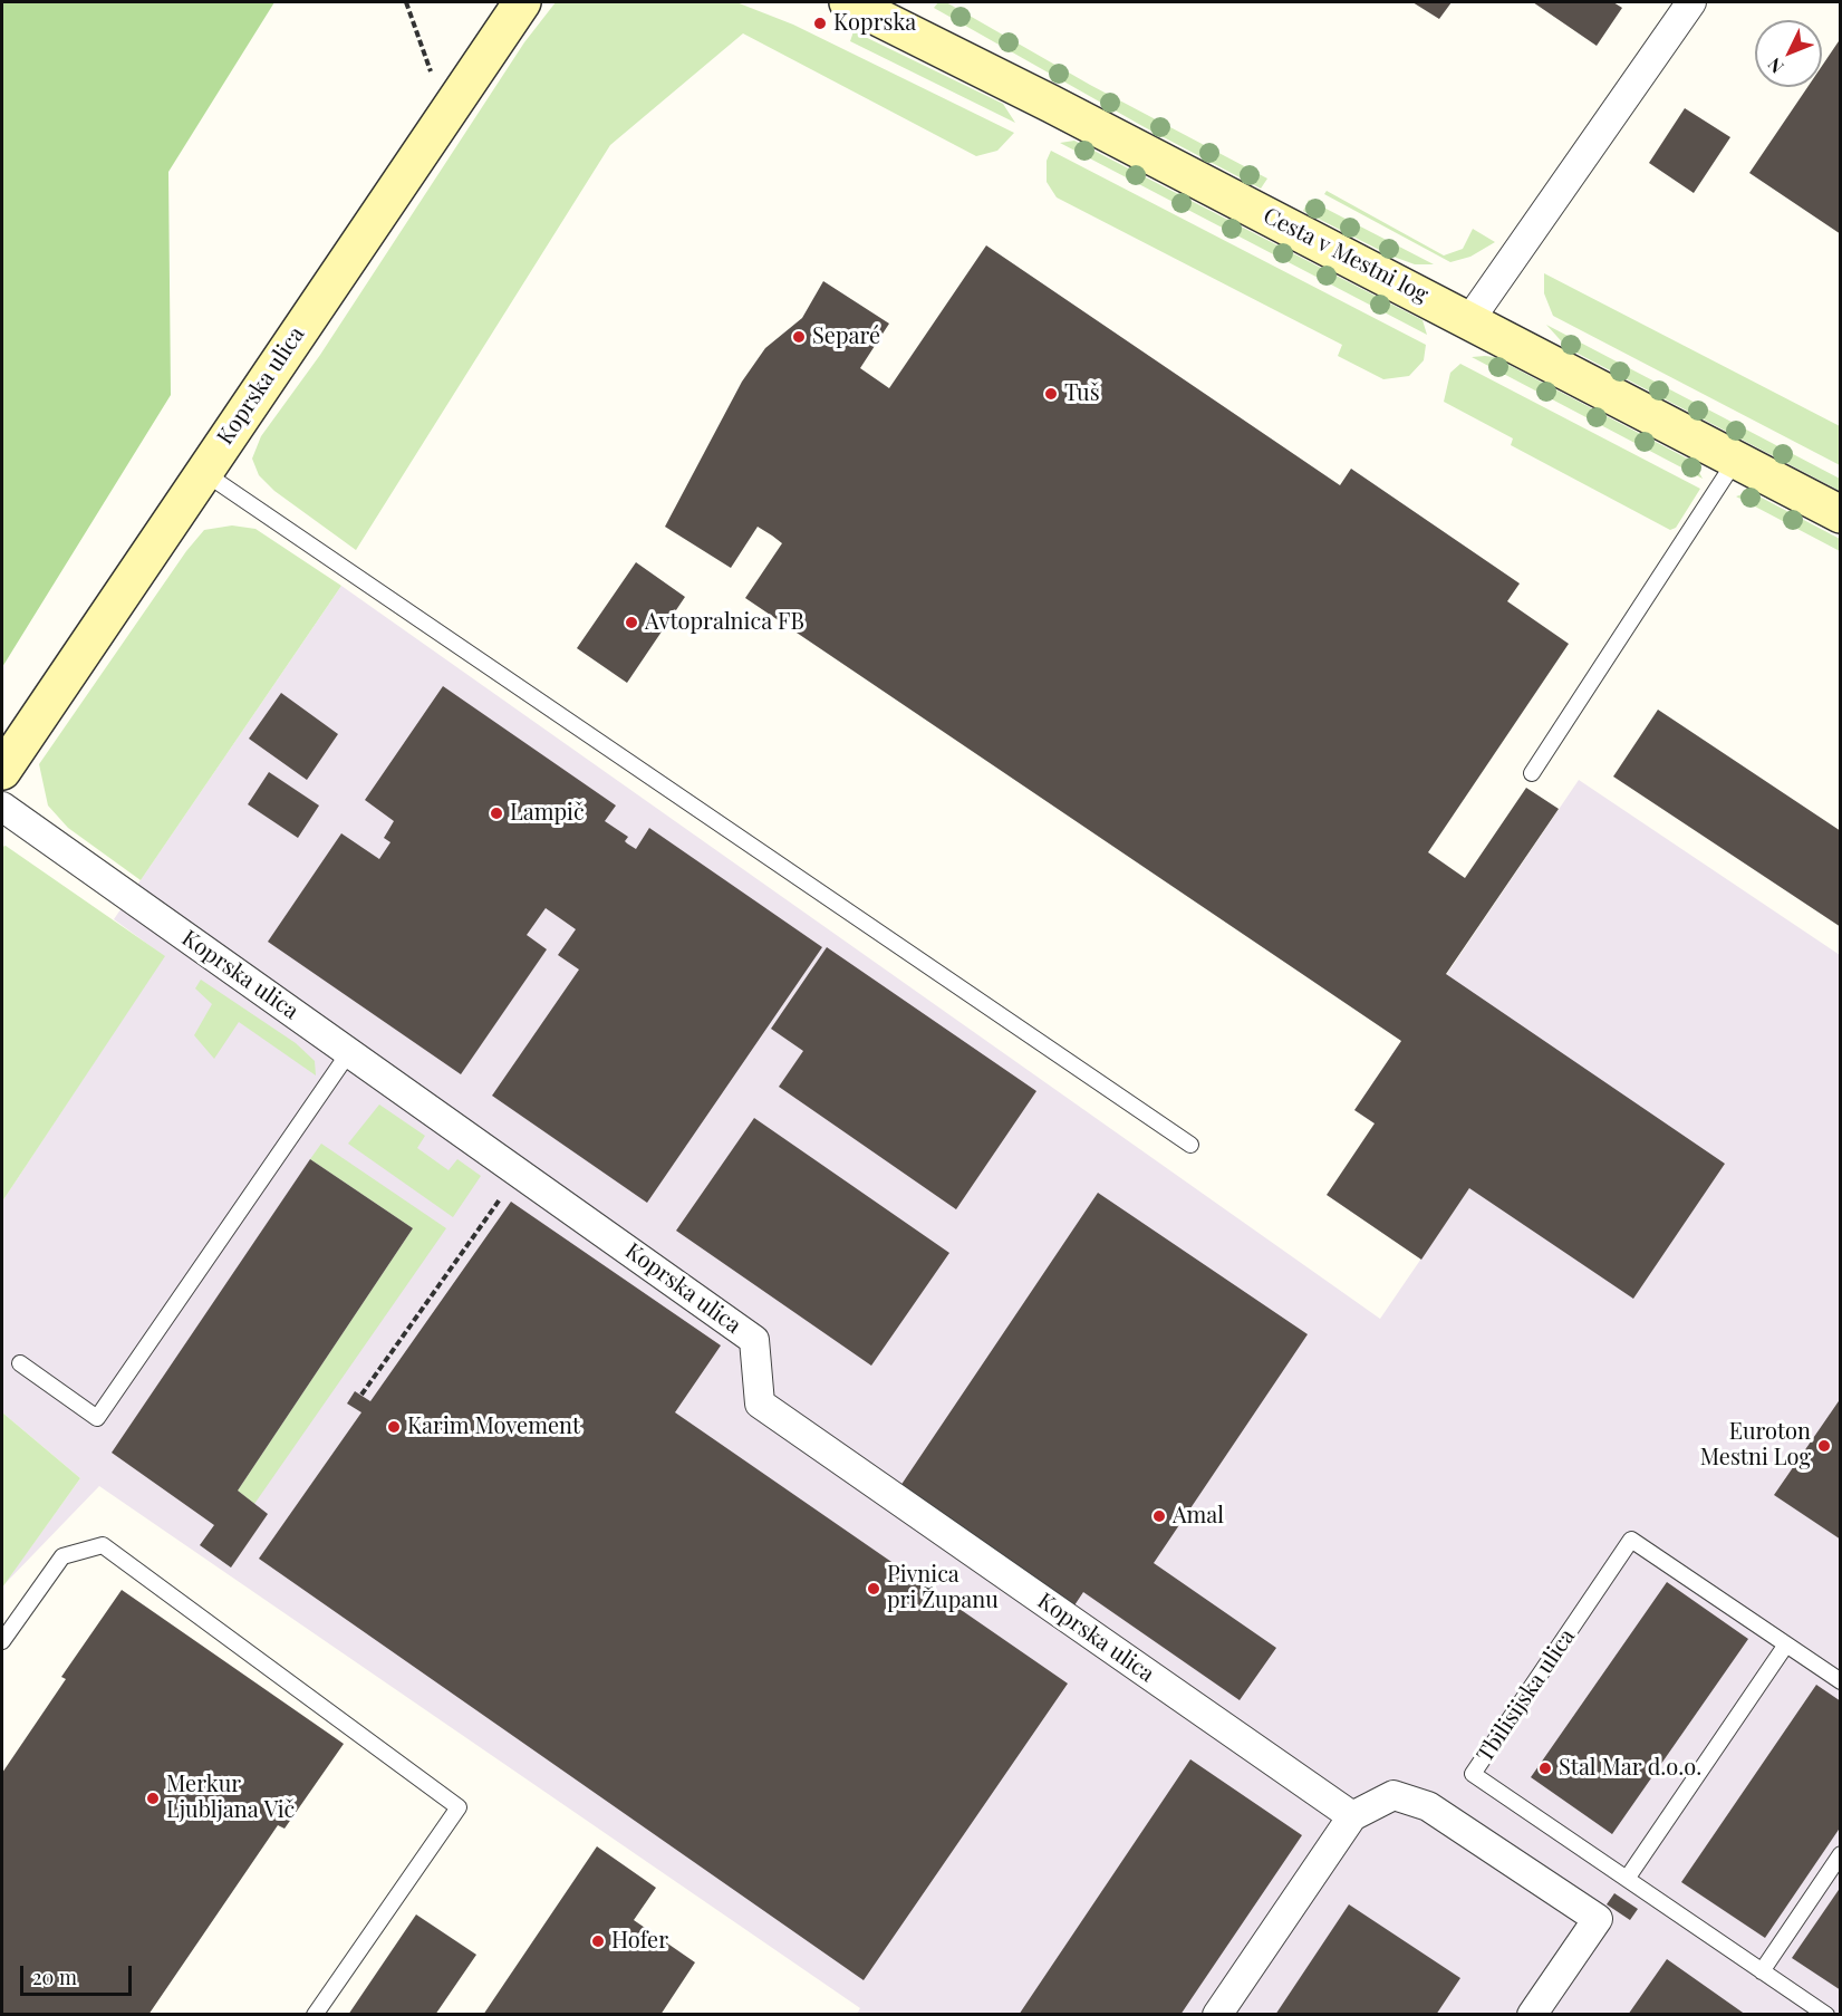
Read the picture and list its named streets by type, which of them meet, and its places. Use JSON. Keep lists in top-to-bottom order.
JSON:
{
  "streets": {
    "street": ["Cesta v Mestni log", "Koprska ulica"],
    "lane": ["Tbilisijska ulica"]
  },
  "places": [
    "Koprska",
    "Separé",
    "Tuš",
    "Avtopralnica FB",
    "Lampič",
    "Karim Movement",
    "Euroton Mestni Log",
    "Amal",
    "Pivnica pri Županu",
    "Stal Mar d.o.o.",
    "Merkur Ljubljana Vič",
    "Hofer"
  ],
  "scale_bar": "20 m",
  "north": "bottom left"
}
